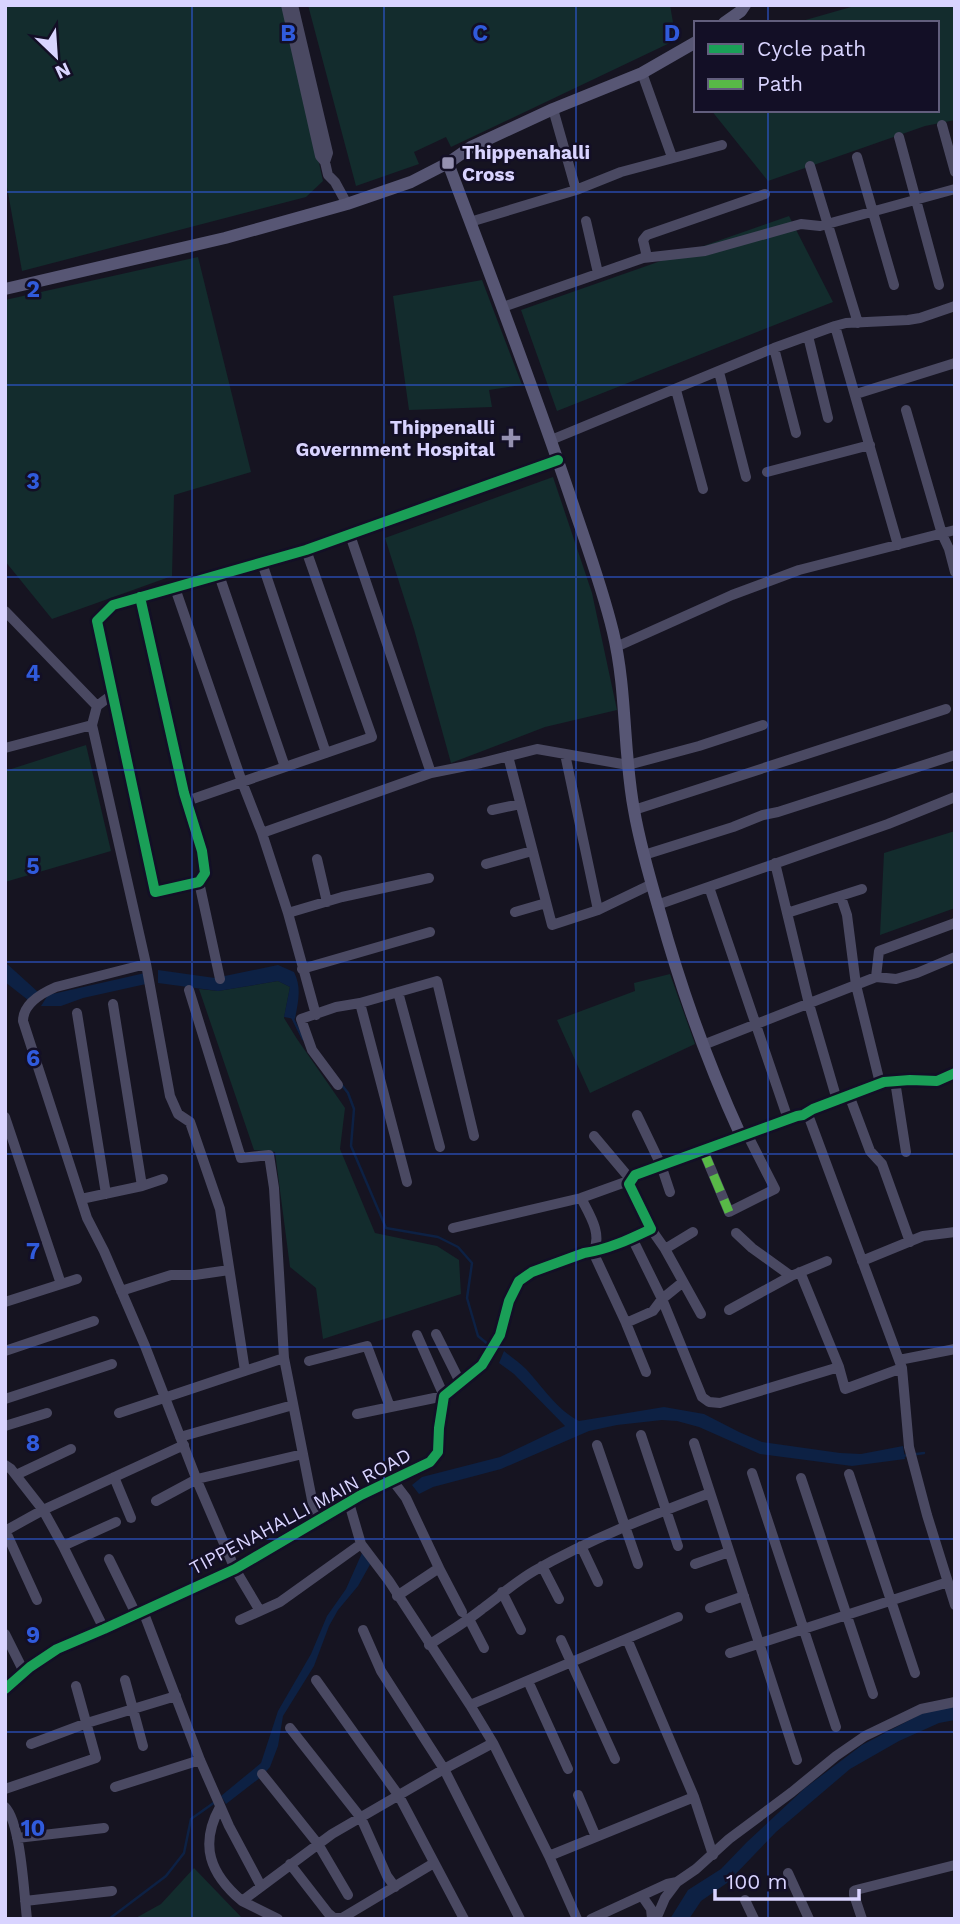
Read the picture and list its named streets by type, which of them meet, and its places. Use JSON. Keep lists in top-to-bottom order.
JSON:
{
  "streets": {
    "street": ["TIPPENAHALLI MAIN ROAD"]
  },
  "places": {
    "transit": ["Thippenahalli Cross"],
    "health": ["Thippenalli Government Hospital"]
  },
  "legend": ["Cycle path", "Path"],
  "scale_bar": "100 m",
  "north": "bottom right",
  "grid": {
    "columns": ["B", "C", "D"],
    "rows": [
      "2",
      "3",
      "4",
      "5",
      "6",
      "7",
      "8",
      "9",
      "10"
    ]
  }
}
